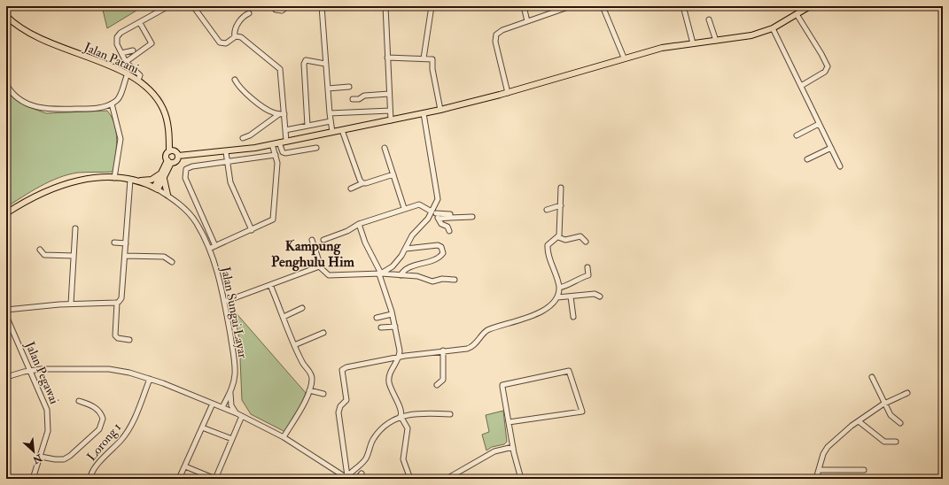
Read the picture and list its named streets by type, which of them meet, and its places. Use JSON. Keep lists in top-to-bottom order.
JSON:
{
  "streets": {
    "main road": ["Jalan Patani", "Jalan Sungai Layar"],
    "street": ["Jalan Pegawai", "Lorong 1"]
  },
  "districts": ["Kampung Penghulu Him"],
  "north": "bottom right"
}
